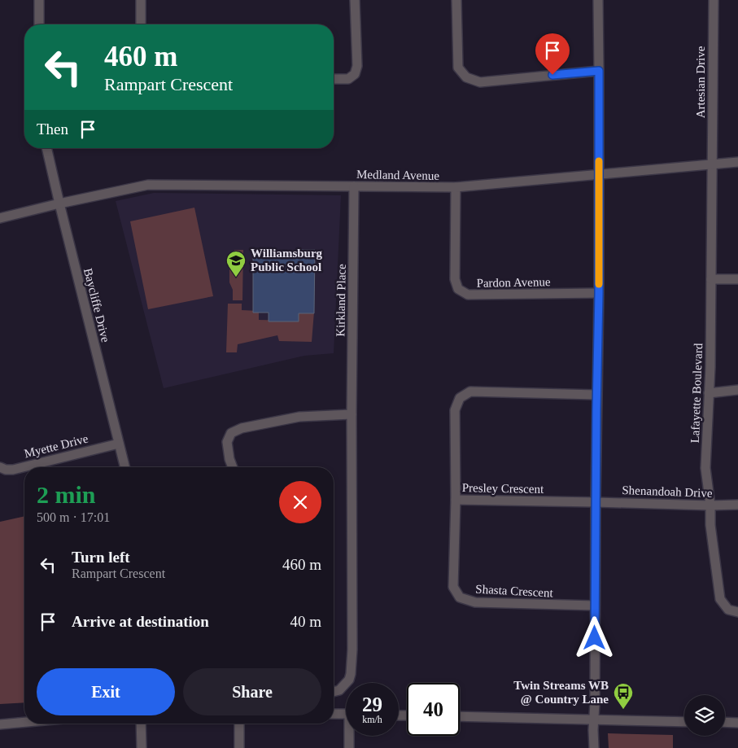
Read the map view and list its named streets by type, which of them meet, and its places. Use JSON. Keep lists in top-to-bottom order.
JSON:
{
  "streets": {
    "street": [
      "Artesian Drive",
      "Medland Avenue",
      "Pardon Avenue",
      "Kirkland Place",
      "Baycliffe Drive",
      "Lafayette Boulevard",
      "Myette Drive",
      "Presley Crescent",
      "Shenandoah Drive",
      "Shasta Crescent"
    ]
  },
  "crossings": [
    ["Artesian Drive", "Medland Avenue"],
    ["Artesian Drive", "Lafayette Boulevard"],
    ["Medland Avenue", "Pardon Avenue"],
    ["Medland Avenue", "Kirkland Place"],
    ["Medland Avenue", "Baycliffe Drive"],
    ["Medland Avenue", "Lafayette Boulevard"],
    ["Baycliffe Drive", "Myette Drive"],
    ["Lafayette Boulevard", "Shenandoah Drive"],
    ["Presley Crescent", "Shenandoah Drive"],
    ["Presley Crescent", "Shasta Crescent"]
  ],
  "places": {
    "school or university": ["Williamsburg Public School"],
    "bus stop": ["Twin Streams WB @ Country Lane"]
  },
  "page": {
    "turn": ["460 m", "Rampart Crescent"],
    "then": "Then",
    "heading": ["2 min", "500 m · 17:01"],
    "list": [
      {
        "name": "Turn left",
        "note": "Rampart Crescent",
        "value": "460 m"
      },
      {
        "name": "Arrive at destination",
        "value": "40 m"
      }
    ],
    "buttons": ["Exit", "Share"],
    "speed": "29 km/h",
    "limit": "40"
  }
}
